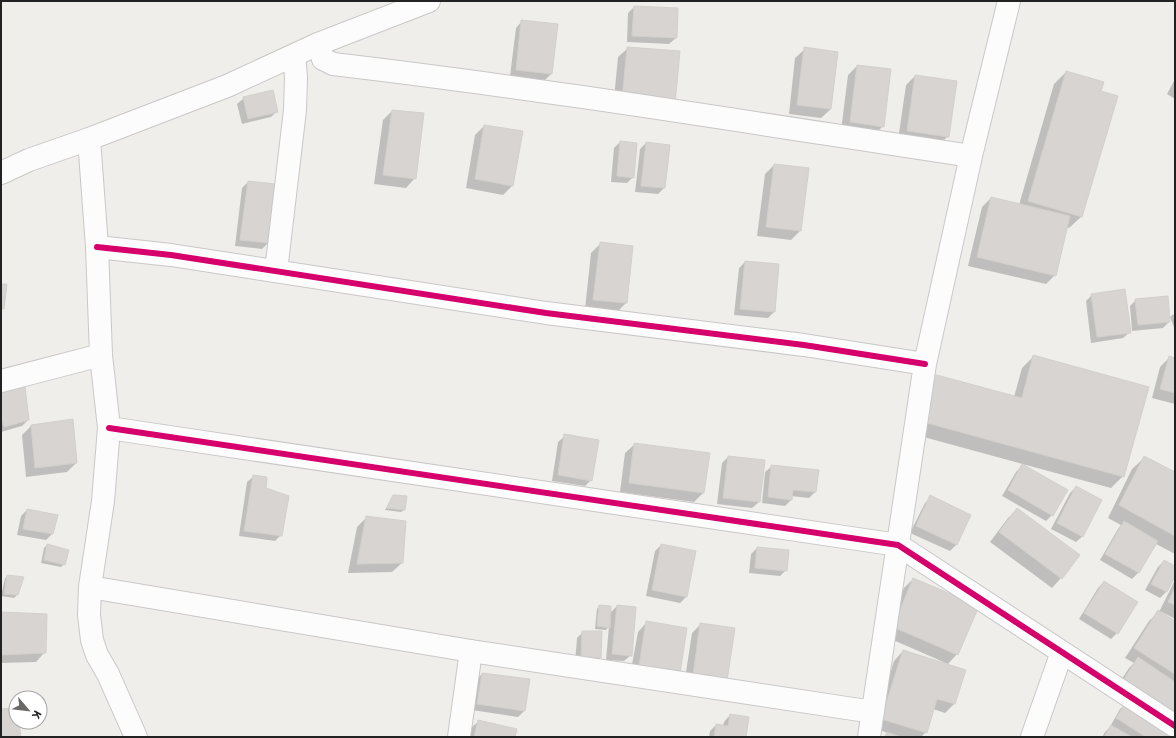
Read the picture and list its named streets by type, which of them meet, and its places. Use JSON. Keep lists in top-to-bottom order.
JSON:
{
  "north": "bottom right"
}
